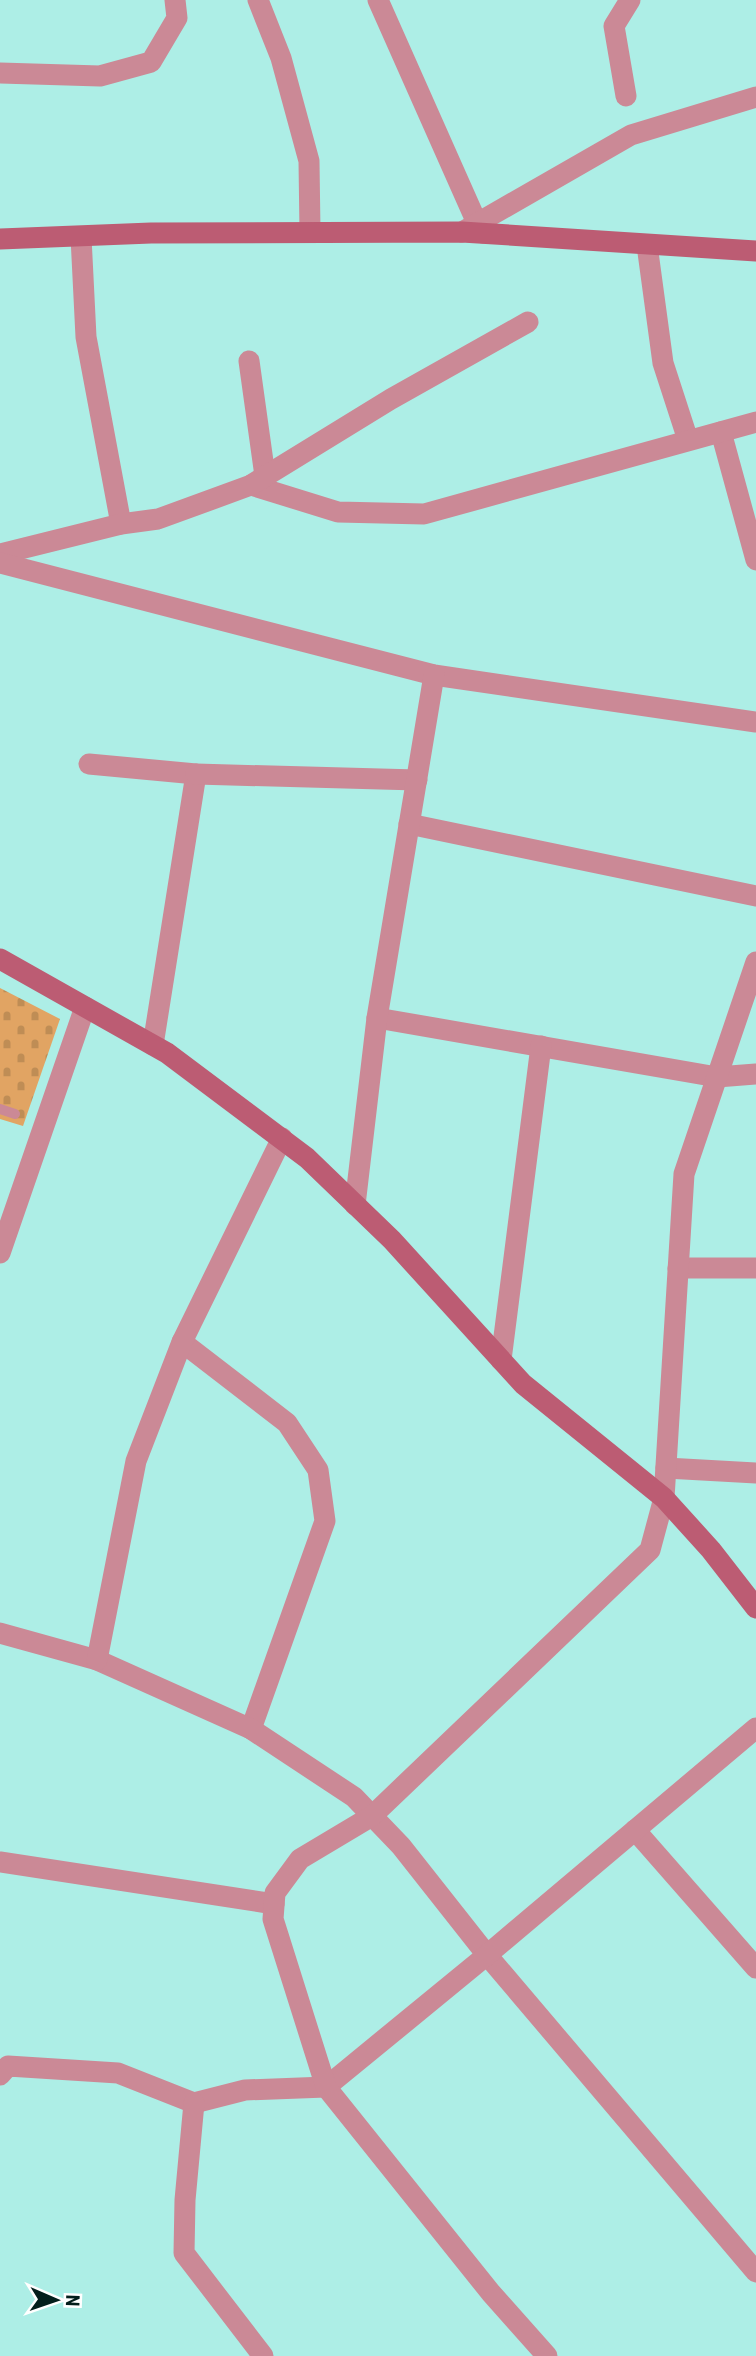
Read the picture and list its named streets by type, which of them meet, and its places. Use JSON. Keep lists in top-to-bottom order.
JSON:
{
  "north": "right"
}
